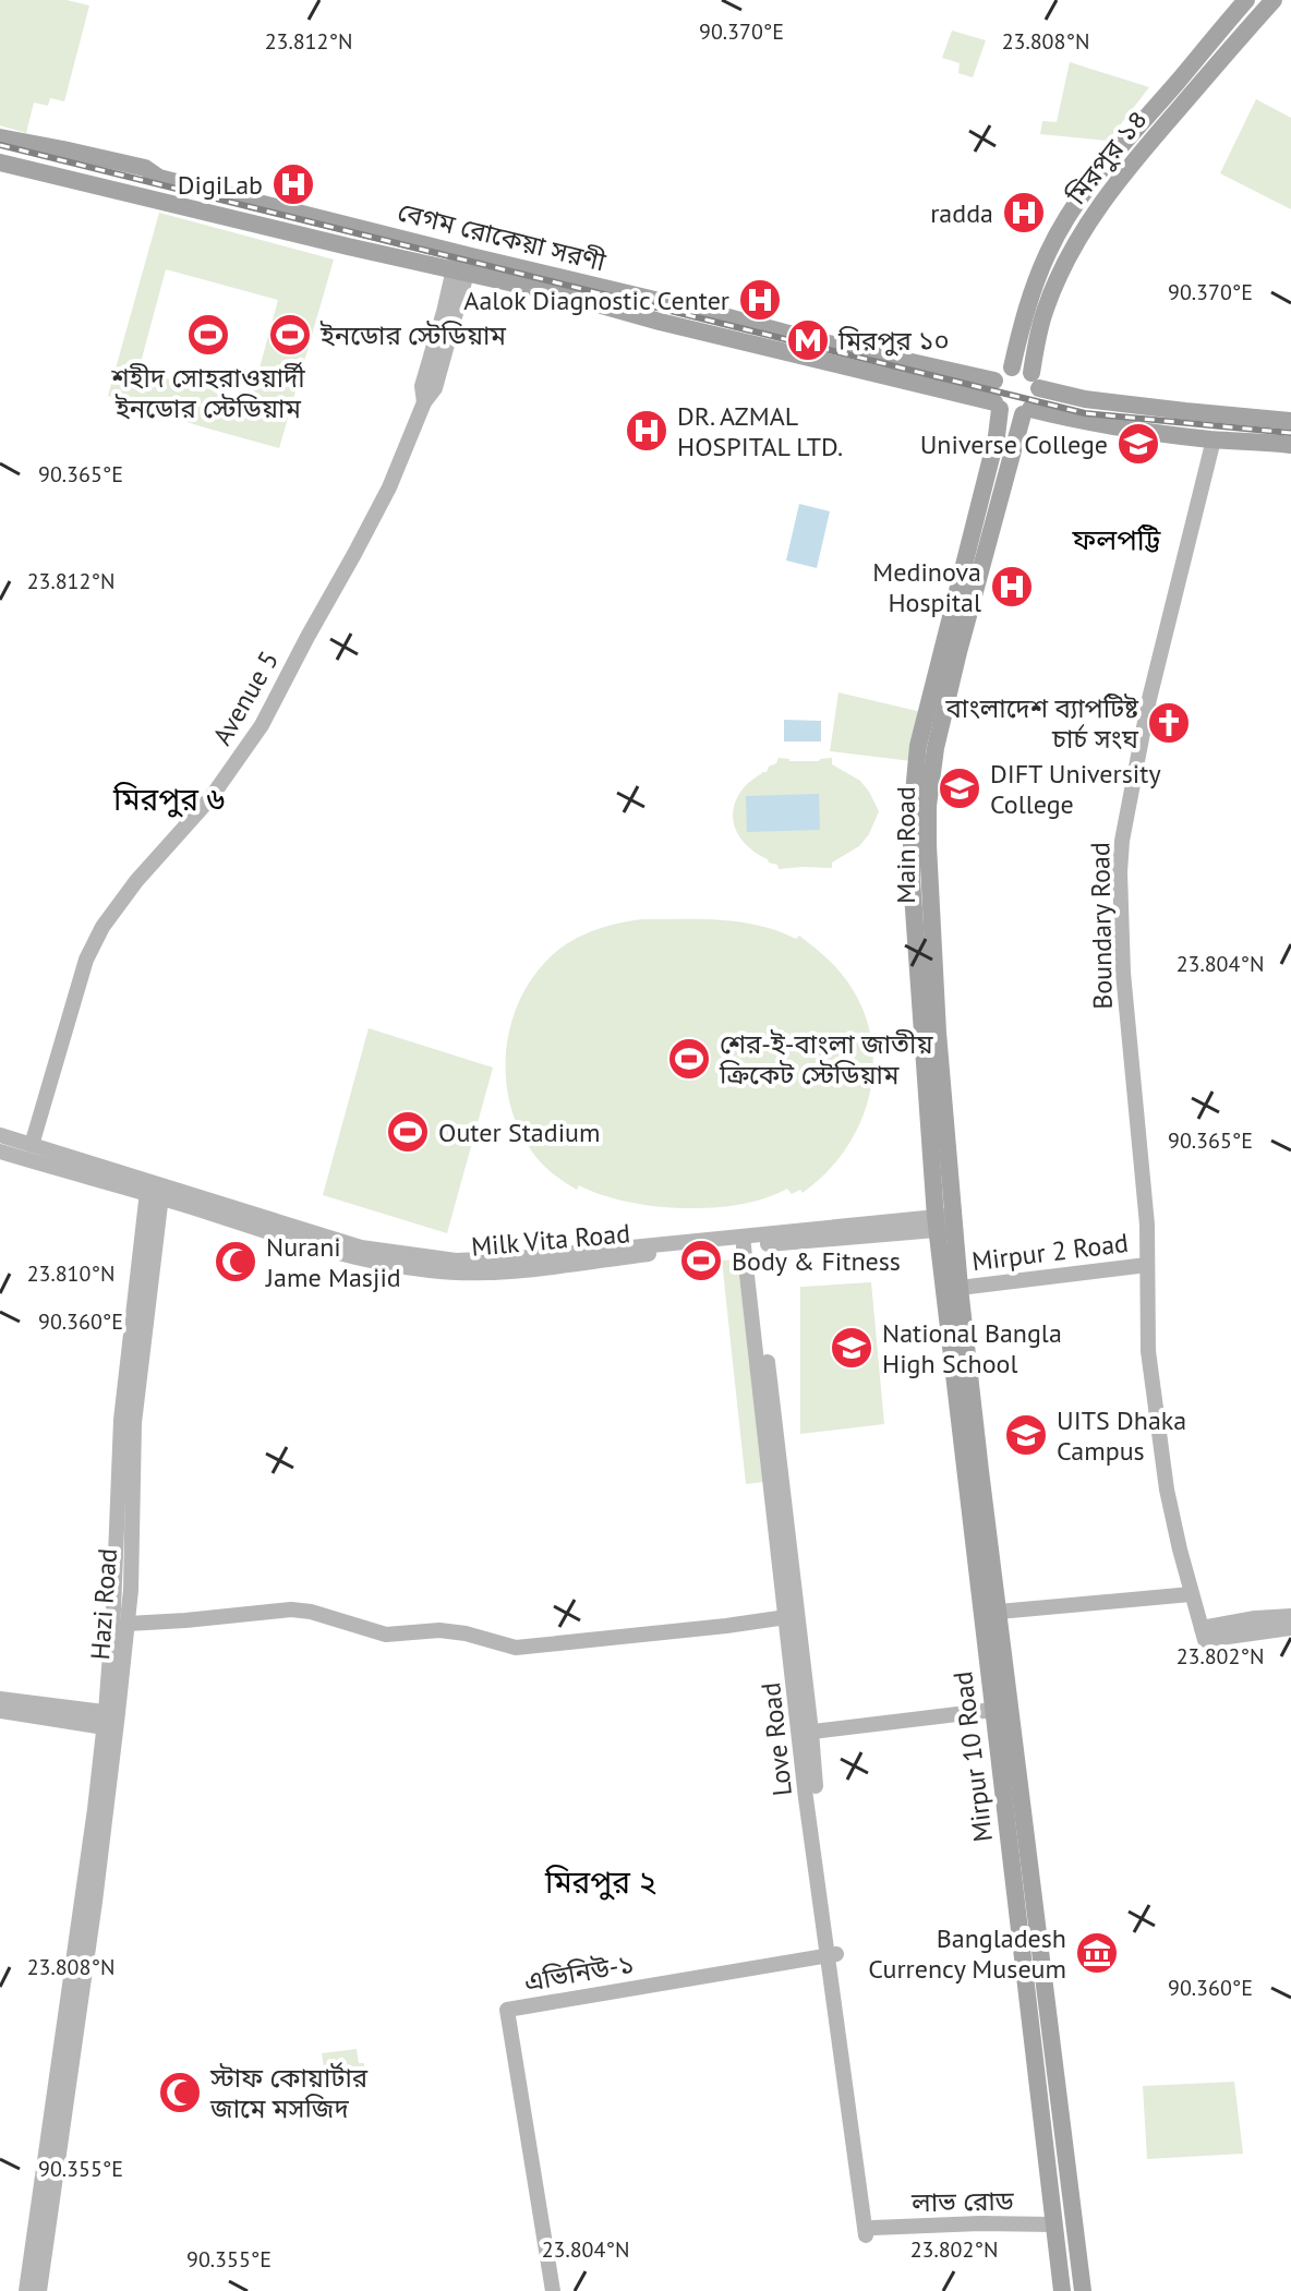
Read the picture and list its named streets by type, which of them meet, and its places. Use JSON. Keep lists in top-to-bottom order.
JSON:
{
  "streets": {
    "main road": [
      "মিরপুর ১৪",
      "বেগম রোকেয়া সরণী",
      "Main Road",
      "Mirpur 10 Road"
    ],
    "street": [
      "Avenue 5",
      "Boundary Road",
      "Milk Vita Road",
      "Mirpur 2 Road",
      "Hazi Road",
      "Love Road",
      "এভিনিউ-১",
      "লাভ রোড"
    ]
  },
  "crossings": [
    ["মিরপুর ১৪", "বেগম রোকেয়া সরণী"],
    ["মিরপুর ১৪", "Main Road"],
    ["বেগম রোকেয়া সরণী", "Avenue 5"],
    ["বেগম রোকেয়া সরণী", "Main Road"],
    ["Avenue 5", "Milk Vita Road"],
    ["Main Road", "Milk Vita Road"],
    ["Main Road", "Mirpur 2 Road"],
    ["Main Road", "Mirpur 10 Road"],
    ["Boundary Road", "Mirpur 2 Road"],
    ["Milk Vita Road", "Hazi Road"],
    ["Milk Vita Road", "Love Road"],
    ["Milk Vita Road", "Mirpur 10 Road"],
    ["Mirpur 2 Road", "Mirpur 10 Road"],
    ["Love Road", "এভিনিউ-১"],
    ["Love Road", "লাভ রোড"],
    ["Mirpur 10 Road", "লাভ রোড"]
  ],
  "districts": ["ফলপট্টি", "মিরপুর ৬", "মিরপুর ২"],
  "places": {
    "hospital": [
      "DigiLab",
      "radda",
      "Aalok Diagnostic Center",
      "DR. AZMAL HOSPITAL LTD.",
      "Medinova Hospital"
    ],
    "sports": [
      "শহীদ সোহরাওয়ার্দী ইনডোর স্টেডিয়াম",
      "ইনডোর স্টেডিয়াম",
      "শের-ই-বাংলা জাতীয় ক্রিকেট স্টেডিয়াম",
      "Outer Stadium",
      "Body & Fitness"
    ],
    "metro station": ["মিরপুর ১০"],
    "school or university": [
      "Universe College",
      "DIFT University College",
      "National Bangla High School",
      "UITS Dhaka Campus"
    ],
    "church": ["বাংলাদেশ ব্যাপটিষ্ট চার্চ সংঘ"],
    "mosque": ["Nurani Jame Masjid", "স্টাফ কোয়ার্টার জামে মসজিদ"],
    "museum": ["Bangladesh Currency Museum"]
  },
  "coordinates": [
    "90.370°E",
    "23.808°N",
    "23.812°N",
    "90.365°E",
    "23.804°N",
    "23.810°N",
    "90.360°E",
    "23.802°N",
    "90.355°E"
  ]
}
